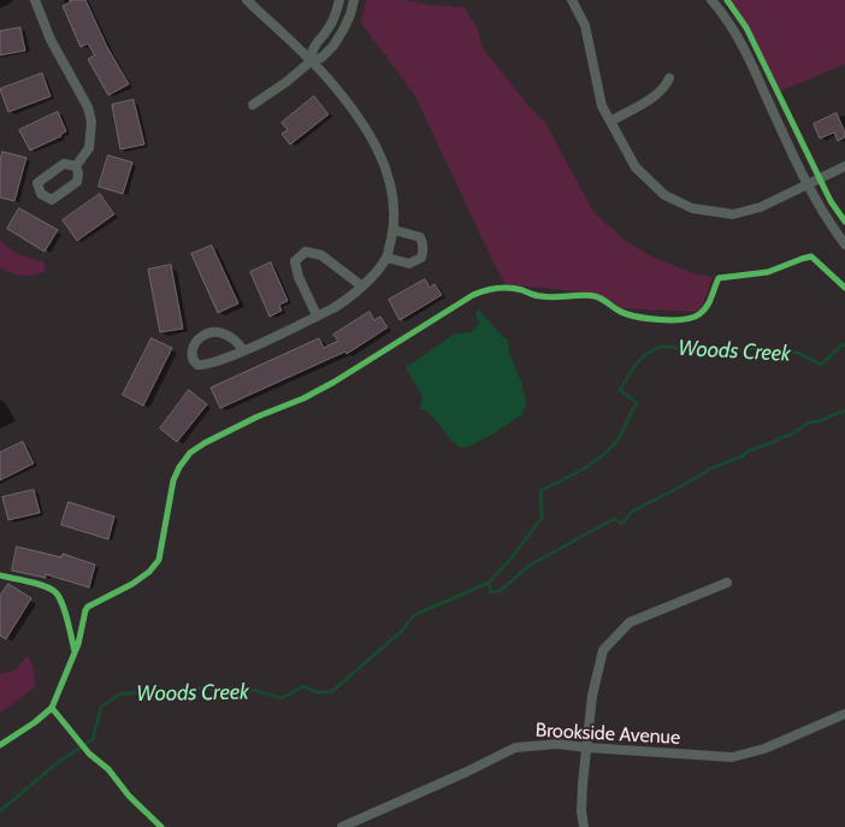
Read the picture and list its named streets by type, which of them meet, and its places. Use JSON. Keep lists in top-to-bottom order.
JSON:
{
  "streets": {
    "street": ["Brookside Avenue"]
  },
  "water": ["Woods Creek"]
}
